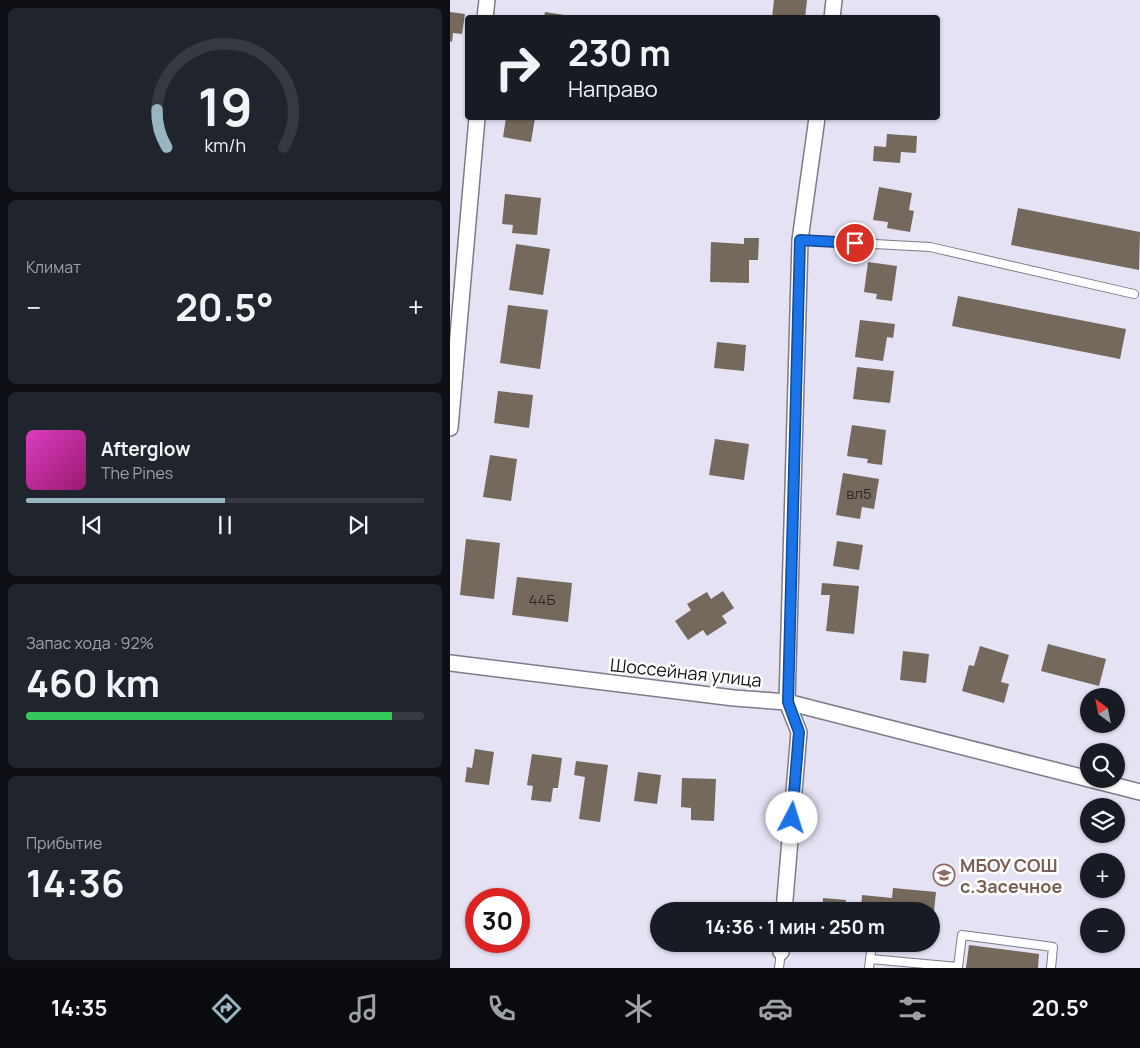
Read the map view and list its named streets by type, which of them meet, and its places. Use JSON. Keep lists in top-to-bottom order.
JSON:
{
  "streets": {
    "street": ["Шоссейная улица"]
  },
  "places": {
    "school or university": ["МБОУ СОШ с.Засечное"]
  },
  "house_numbers": ["вл5", "44Б"],
  "north": "top left",
  "page": {
    "turn": ["230 m", "Направо"],
    "tile": [
      "Климат",
      ["Запас хода · 92%", "460 km"],
      ["Прибытие", "14:36"]
    ],
    "heat": ["−", "20.5°", "+"],
    "song": ["Afterglow", "The Pines"],
    "map_buttons": ["+", "−"],
    "limit": "30",
    "trip": "14:36 · 1 мин · 250 m",
    "tabs": ["14:35", "20.5°"],
    "gauge": ["19", "km/h"]
  }
}
